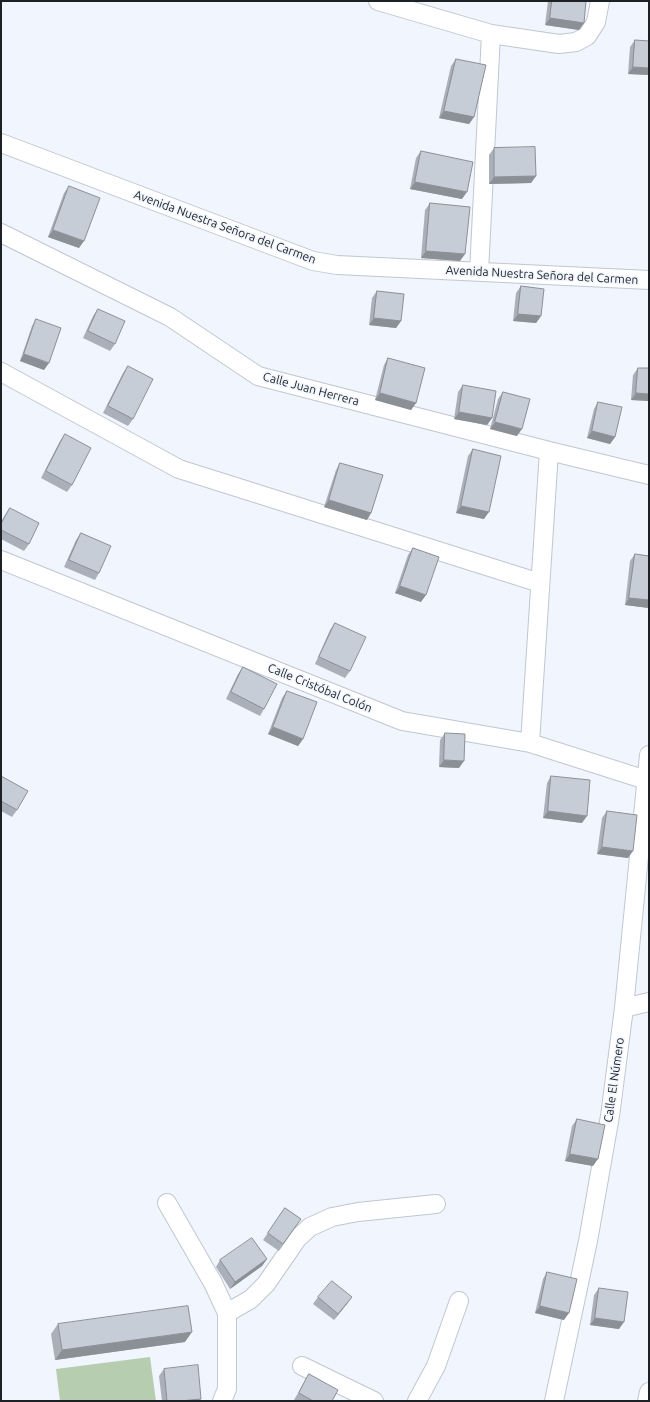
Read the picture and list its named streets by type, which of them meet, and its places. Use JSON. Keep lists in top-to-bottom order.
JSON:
{
  "streets": {
    "street": [
      "Avenida Nuestra Señora del Carmen",
      "Calle Juan Herrera",
      "Calle Cristóbal Colón",
      "Calle El Número"
    ]
  },
  "crossings": [
    ["Calle Cristóbal Colón", "Calle El Número"]
  ]
}
